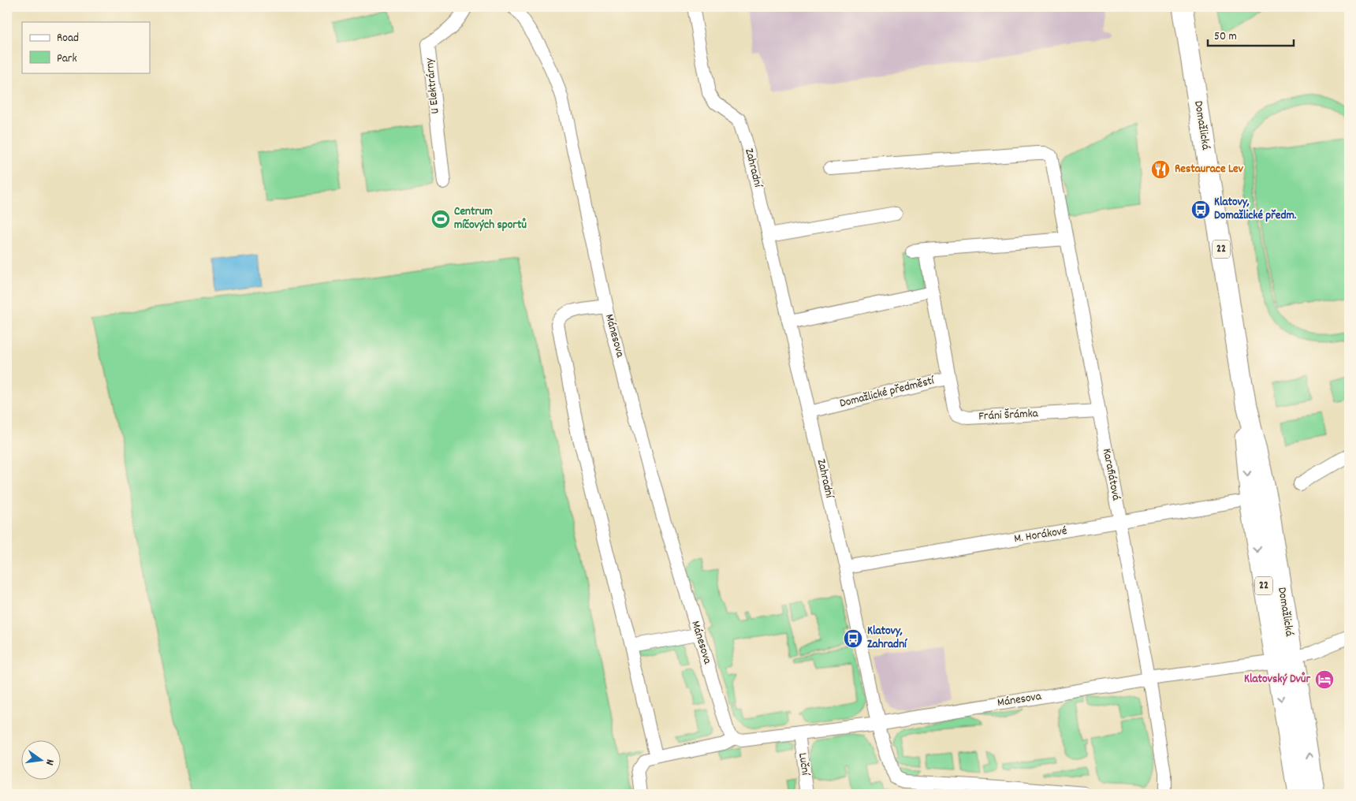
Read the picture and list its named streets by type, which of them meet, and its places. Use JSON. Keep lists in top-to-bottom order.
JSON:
{
  "streets": {
    "main road": ["Domažlická", "22"],
    "street": [
      "U Elektrárny",
      "Zahradní",
      "Mánesova",
      "Domažlické předměstí",
      "Fráni Šrámka",
      "Karafiátová",
      "M. Horákové",
      "Luční"
    ]
  },
  "crossings": [
    ["Domažlická", "Mánesova"],
    ["Zahradní", "Mánesova"],
    ["Zahradní", "Domažlické předměstí"],
    ["Zahradní", "M. Horákové"],
    ["Mánesova", "Karafiátová"],
    ["Mánesova", "Luční"],
    ["Domažlické předměstí", "Fráni Šrámka"],
    ["Fráni Šrámka", "Karafiátová"],
    ["Karafiátová", "M. Horákové"]
  ],
  "places": {
    "restaurant": ["Restaurace Lev"],
    "bus stop": ["Klatovy, Domažlické předm.", "Klatovy, Zahradní"],
    "sports": ["Centrum míčových sportů"],
    "hotel": ["Klatovský Dvůr"]
  },
  "legend": ["Road", "Park"],
  "scale_bar": "50 m",
  "north": "right"
}
